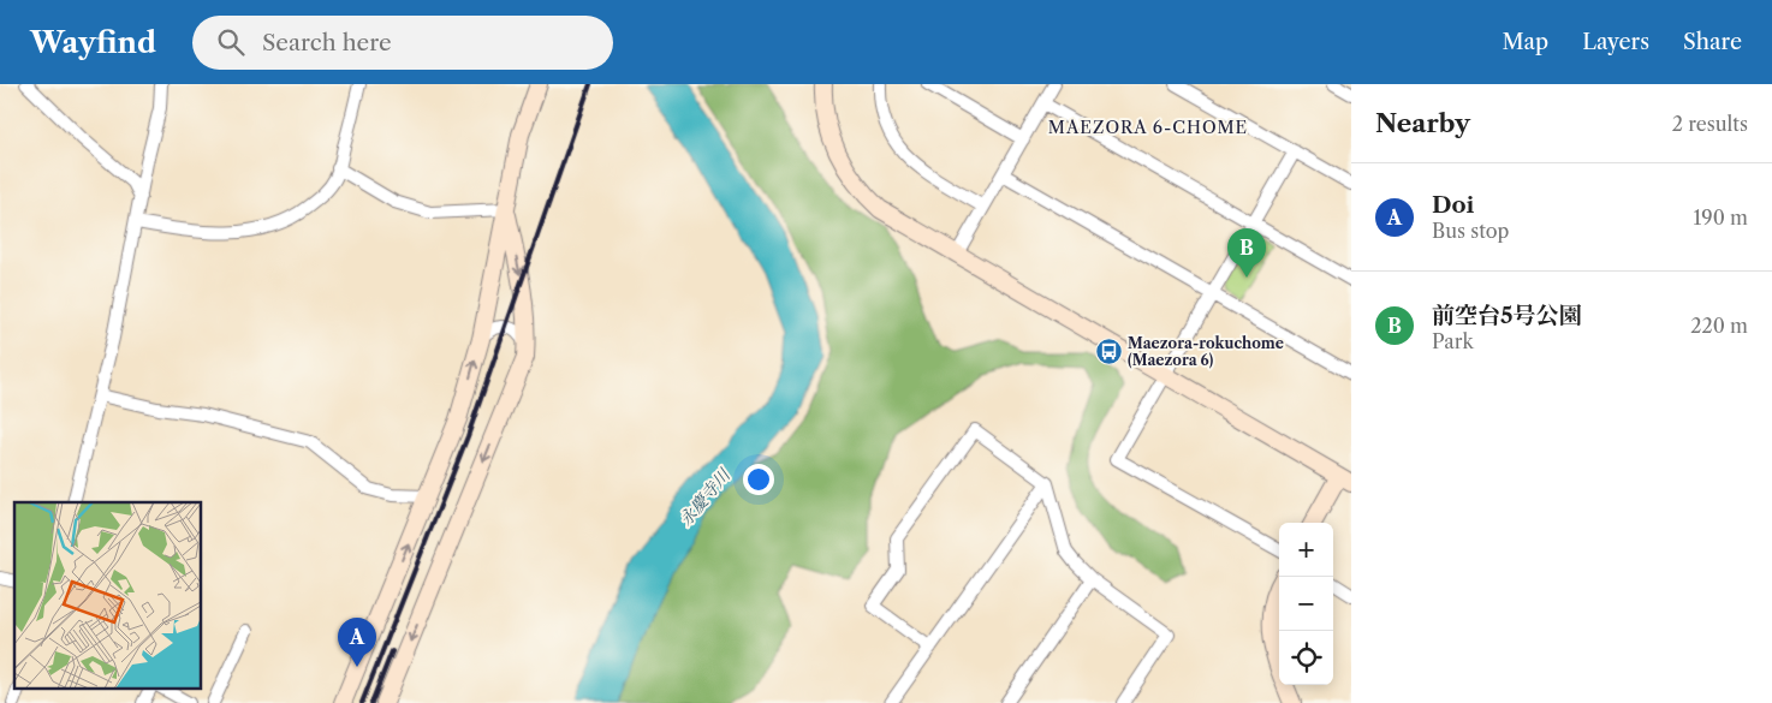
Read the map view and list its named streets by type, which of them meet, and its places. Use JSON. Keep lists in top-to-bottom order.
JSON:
{
  "districts": ["MAEZORA 6-CHOME"],
  "water": ["永慶寺川"],
  "places": {
    "bus stop": ["Maezora-rokuchome (Maezora 6)"]
  },
  "page": {
    "header": "Wayfind",
    "search": "Search here",
    "nav": ["Map", "Layers", "Share"],
    "heading": ["Nearby", "2 results"],
    "list": [
      {
        "mark": "A",
        "name": "Doi",
        "note": "Bus stop",
        "value": "190 m"
      },
      {
        "mark": "B",
        "name": "前空台5号公園",
        "note": "Park",
        "value": "220 m"
      }
    ],
    "pins": ["B", "A"],
    "map_buttons": ["+", "−"]
  }
}
